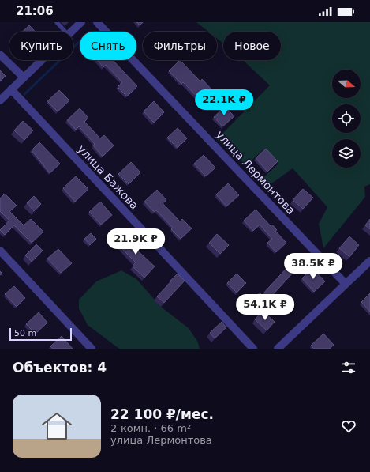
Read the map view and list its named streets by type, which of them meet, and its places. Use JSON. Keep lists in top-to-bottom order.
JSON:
{
  "streets": {
    "street": ["улица Лермонтова", "улица Бажова"]
  },
  "scale_bar": "50 m",
  "north": "right",
  "page": {
    "status": "21:06",
    "chip": [
      "Купить",
      "Снять",
      "Фильтры",
      "Новое"
    ],
    "price": [
      "22.1K ₽",
      "21.9K ₽",
      "38.5K ₽",
      "54.1K ₽"
    ],
    "scale": "50 m",
    "heading": "Объектов: 4",
    "list": [
      {
        "name": "22 100 ₽/мес.",
        "note": "2-комн. · 66 m² · улица Лермонтова"
      }
    ]
  }
}
